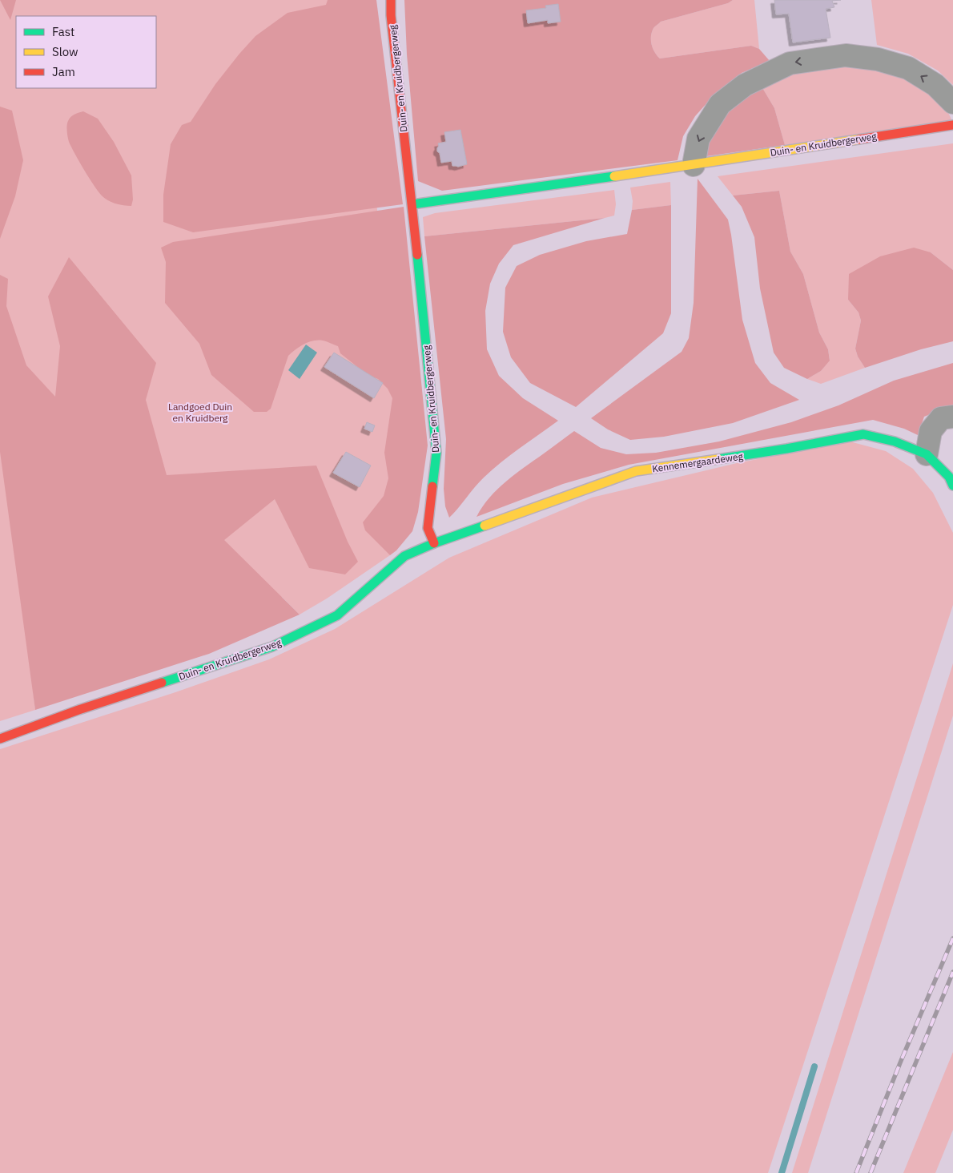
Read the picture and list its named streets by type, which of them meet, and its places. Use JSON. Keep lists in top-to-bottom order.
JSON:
{
  "streets": {
    "street": ["Duin- en Kruidbergerweg", "Kennemergaardeweg"]
  },
  "crossings": [
    ["Duin- en Kruidbergerweg", "Kennemergaardeweg"]
  ],
  "parks": ["Landgoed Duin en Kruidberg"],
  "legend": ["Fast", "Slow", "Jam"]
}
